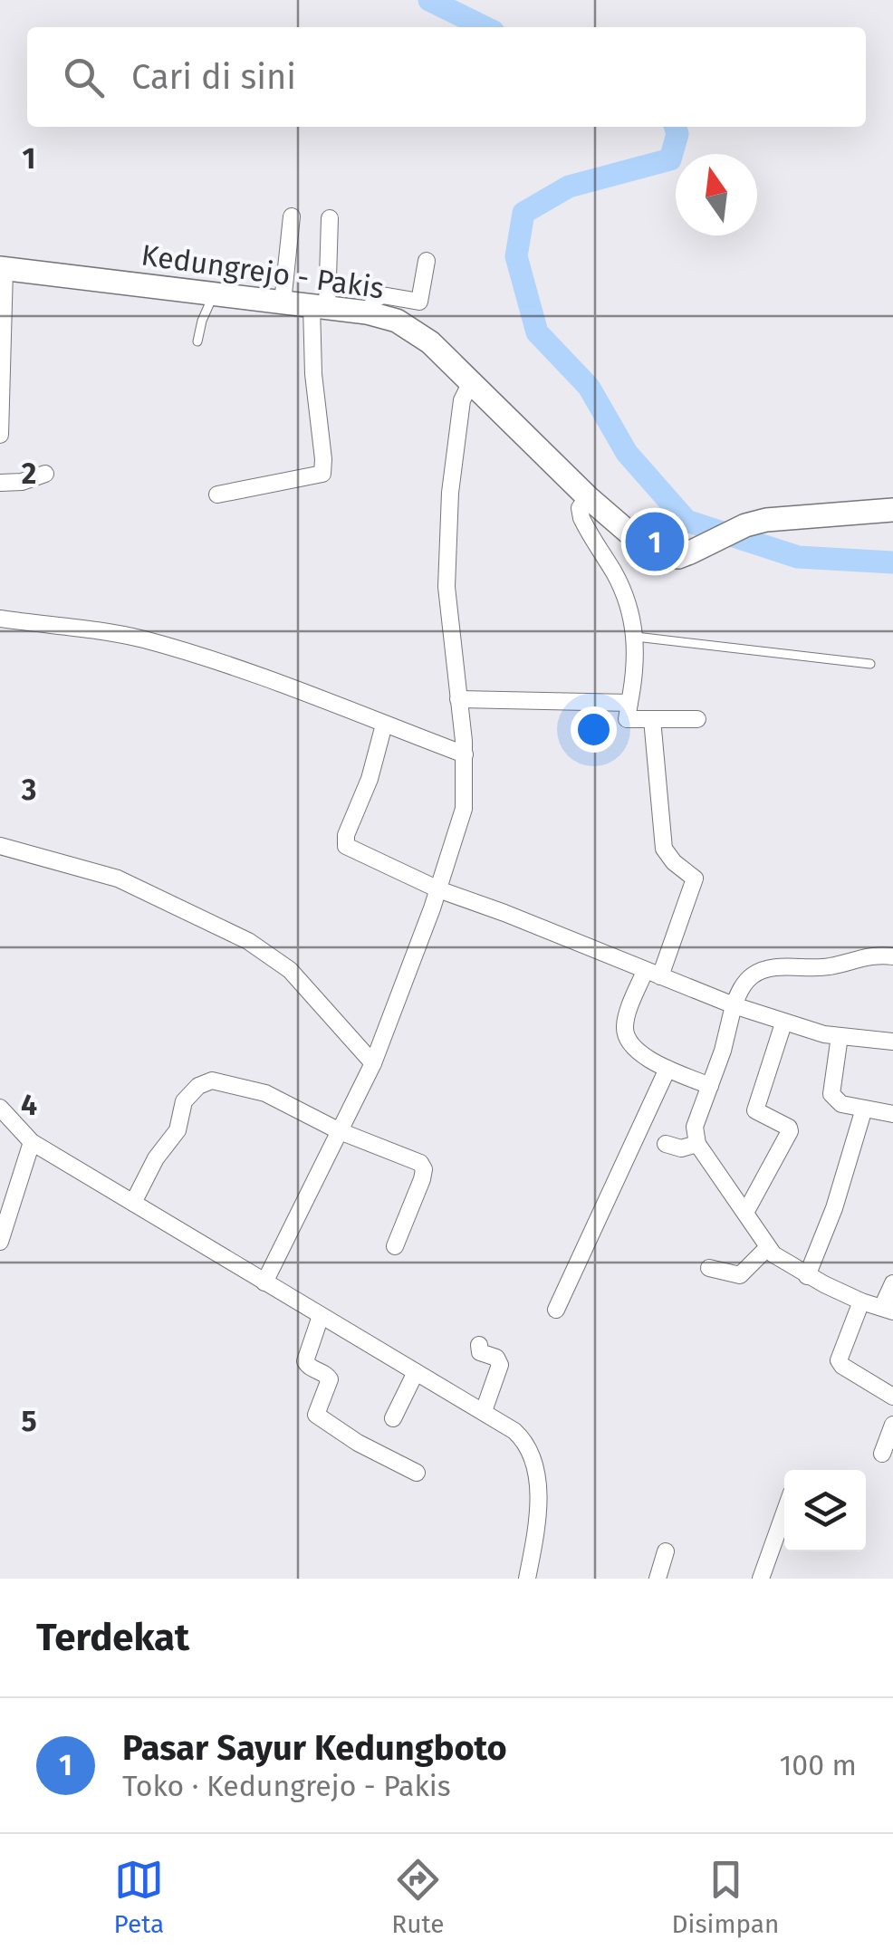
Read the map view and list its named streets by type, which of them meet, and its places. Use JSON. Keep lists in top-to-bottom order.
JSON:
{
  "streets": {
    "main road": ["Kedungrejo - Pakis"]
  },
  "north": "top",
  "page": {
    "search": "Cari di sini",
    "pins": "1",
    "heading": "Terdekat",
    "list": [
      {
        "mark": "1",
        "name": "Pasar Sayur Kedungboto",
        "note": "Toko · Kedungrejo - Pakis",
        "value": "100 m"
      }
    ],
    "nav": ["Peta", "Rute", "Disimpan"]
  },
  "grid": {
    "rows": [
      "1",
      "2",
      "3",
      "4",
      "5"
    ]
  }
}
